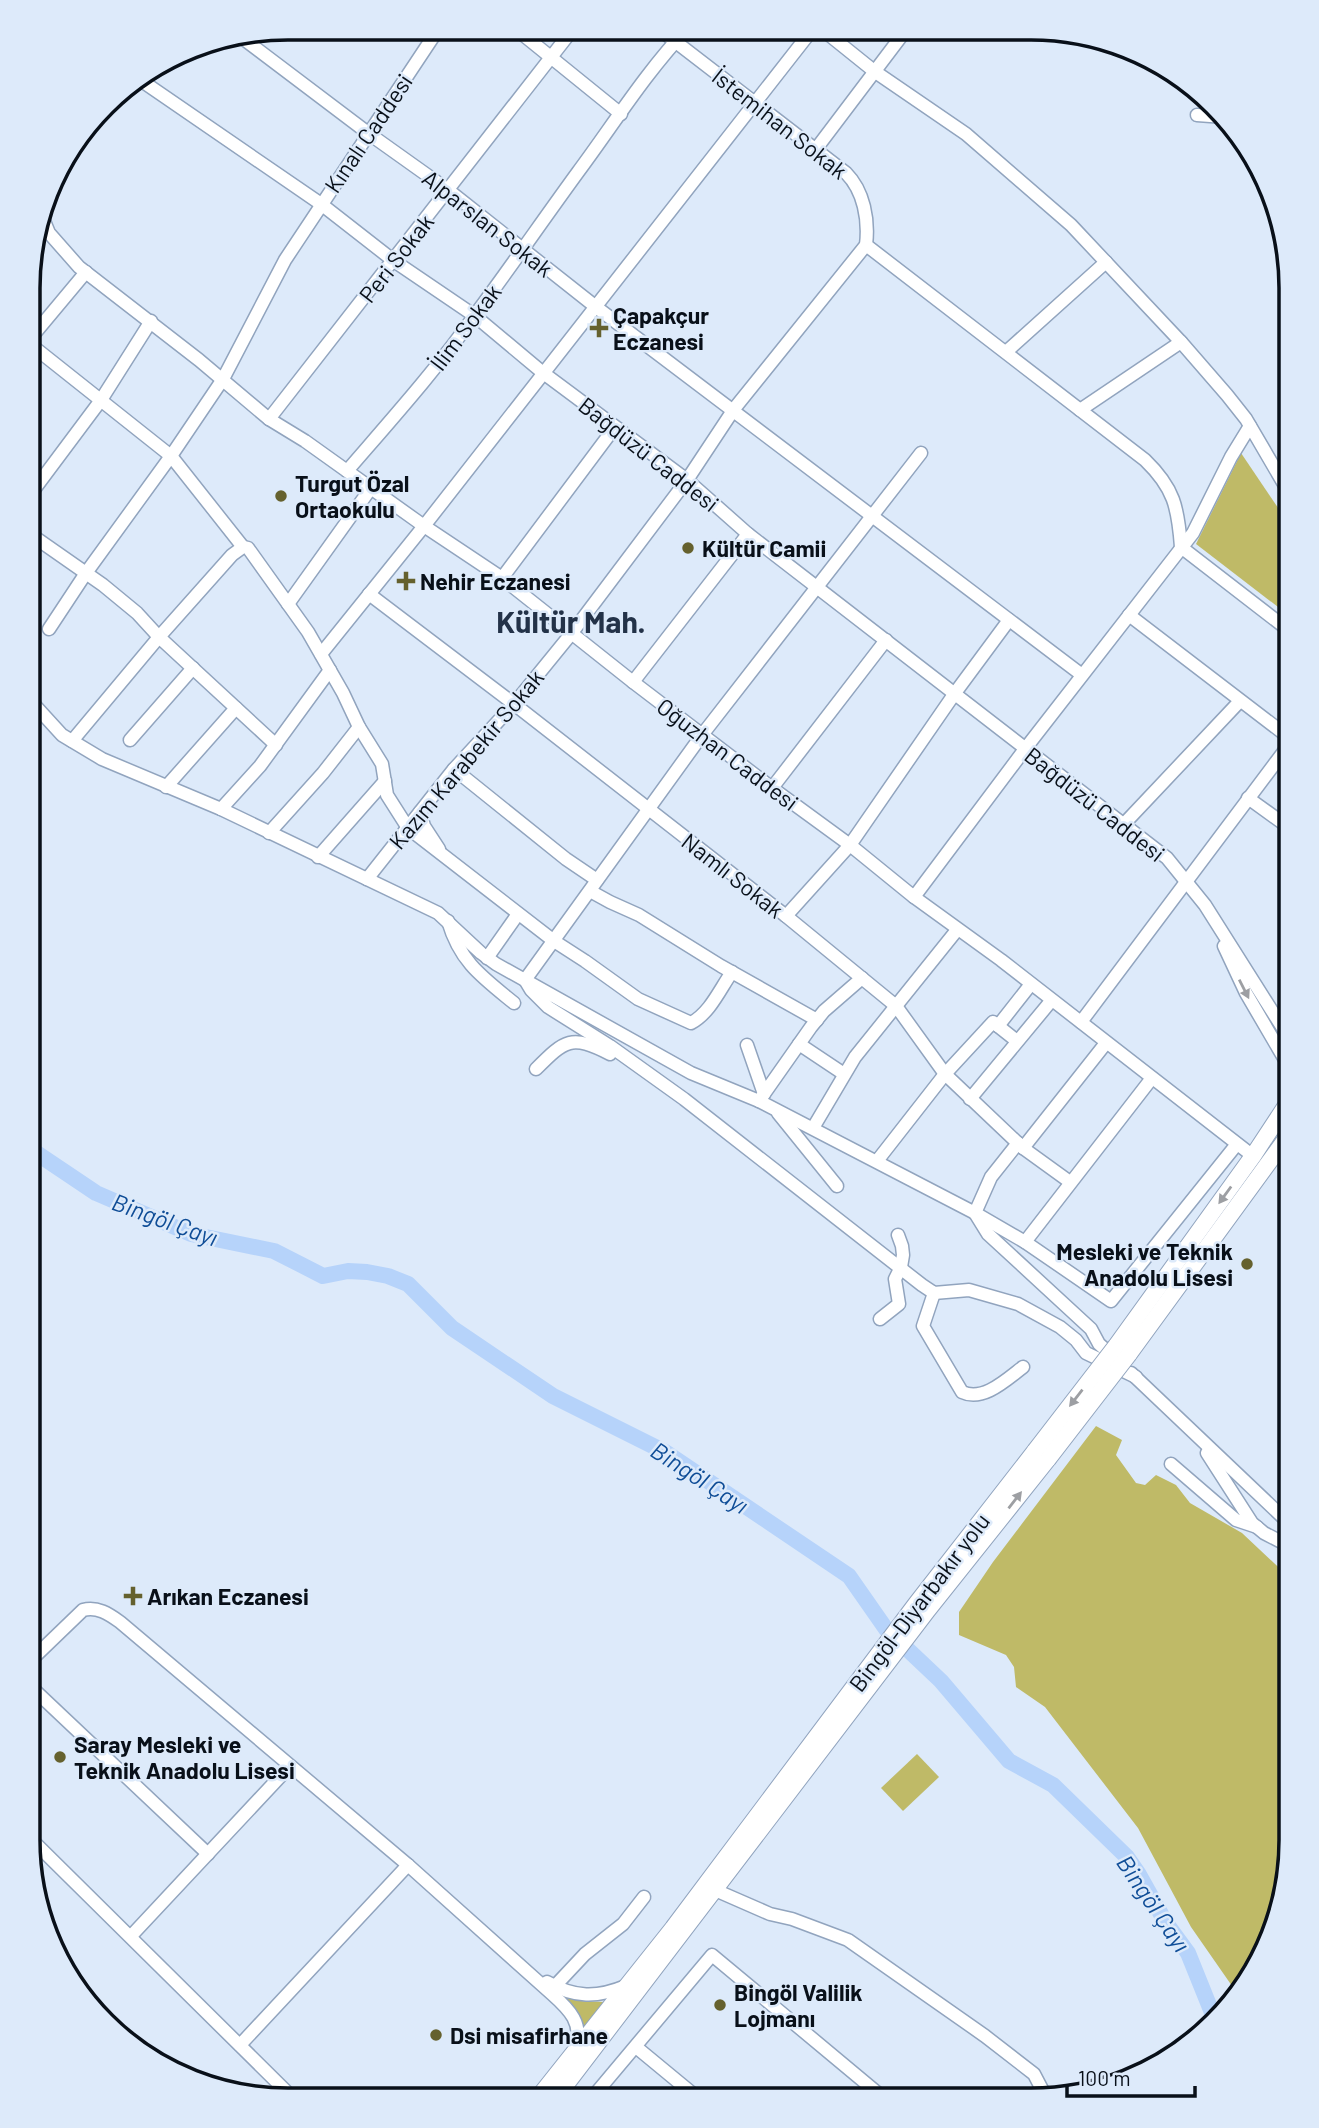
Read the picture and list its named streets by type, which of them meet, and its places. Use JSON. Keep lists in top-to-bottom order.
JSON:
{
  "streets": {
    "main road": ["Bingöl-Diyarbakır yolu"],
    "street": [
      "İstemihan Sokak",
      "Kınalı Caddesi",
      "Alparslan Sokak",
      "Peri Sokak",
      "İlim Sokak",
      "Bağdüzü Caddesi",
      "Oğuzhan Caddesi",
      "Kazım Karabekir Sokak",
      "Namlı Sokak"
    ]
  },
  "crossings": [
    ["İstemihan Sokak", "İlim Sokak"],
    ["İstemihan Sokak", "Kazım Karabekir Sokak"],
    ["Kınalı Caddesi", "Alparslan Sokak"],
    ["Kınalı Caddesi", "Bağdüzü Caddesi"],
    ["Kınalı Caddesi", "Oğuzhan Caddesi"],
    ["Alparslan Sokak", "Peri Sokak"],
    ["Alparslan Sokak", "İlim Sokak"],
    ["Alparslan Sokak", "Kazım Karabekir Sokak"],
    ["Peri Sokak", "Bağdüzü Caddesi"],
    ["Peri Sokak", "Oğuzhan Caddesi"],
    ["İlim Sokak", "Bağdüzü Caddesi"],
    ["İlim Sokak", "Oğuzhan Caddesi"],
    ["Bağdüzü Caddesi", "Kazım Karabekir Sokak"],
    ["Oğuzhan Caddesi", "Kazım Karabekir Sokak"],
    ["Oğuzhan Caddesi", "Bingöl-Diyarbakır yolu"],
    ["Kazım Karabekir Sokak", "Namlı Sokak"]
  ],
  "districts": ["Kültür Mah."],
  "water": ["Bingöl Çayı"],
  "places": {
    "health": ["Çapakçur Eczanesi", "Nehir Eczanesi", "Arıkan Eczanesi"],
    "other": [
      "Turgut Özal Ortaokulu",
      "Kültür Camii",
      "Mesleki ve Teknik Anadolu Lisesi",
      "Saray Mesleki ve Teknik Anadolu Lisesi",
      "Bingöl Valilik Lojmanı",
      "Dsi misafirhane"
    ]
  },
  "scale_bar": "100 m"
}
